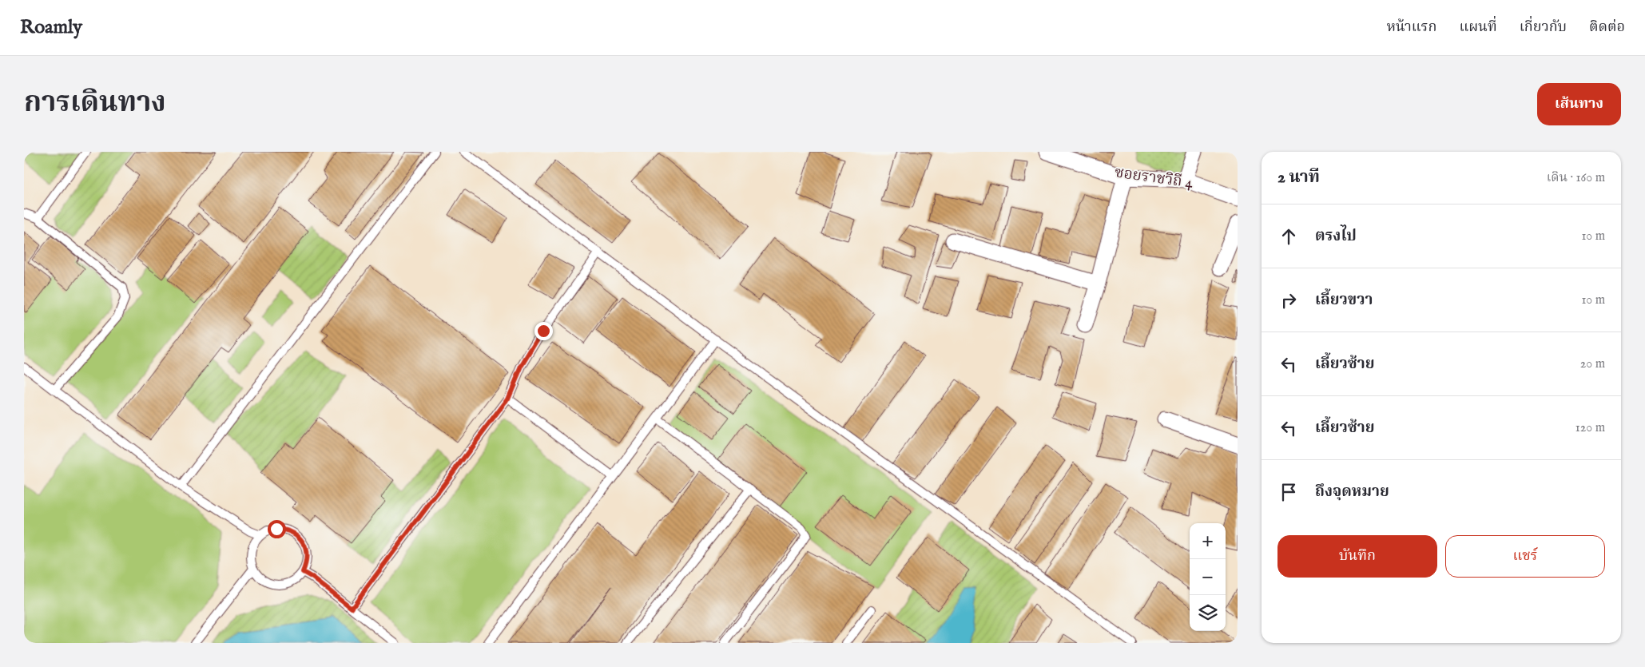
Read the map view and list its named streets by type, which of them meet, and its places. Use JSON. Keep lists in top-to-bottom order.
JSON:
{
  "streets": {
    "street": ["ซอยราชวิถี 4"]
  },
  "page": {
    "header": "Roamly",
    "nav": [
      "หน้าแรก",
      "แผนที่",
      "เกี่ยวกับ",
      "ติดต่อ"
    ],
    "title": "การเดินทาง",
    "buttons": [
      "เส้นทาง",
      ["บันทึก", "แชร์"]
    ],
    "heading": ["2 นาที", "เดิน · 160 m"],
    "list": [
      ["ตรงไป", "10 m"],
      ["เลี้ยวขวา", "10 m"],
      ["เลี้ยวซ้าย", "20 m"],
      ["เลี้ยวซ้าย", "120 m"],
      "ถึงจุดหมาย"
    ],
    "map_buttons": ["+", "−"]
  }
}
